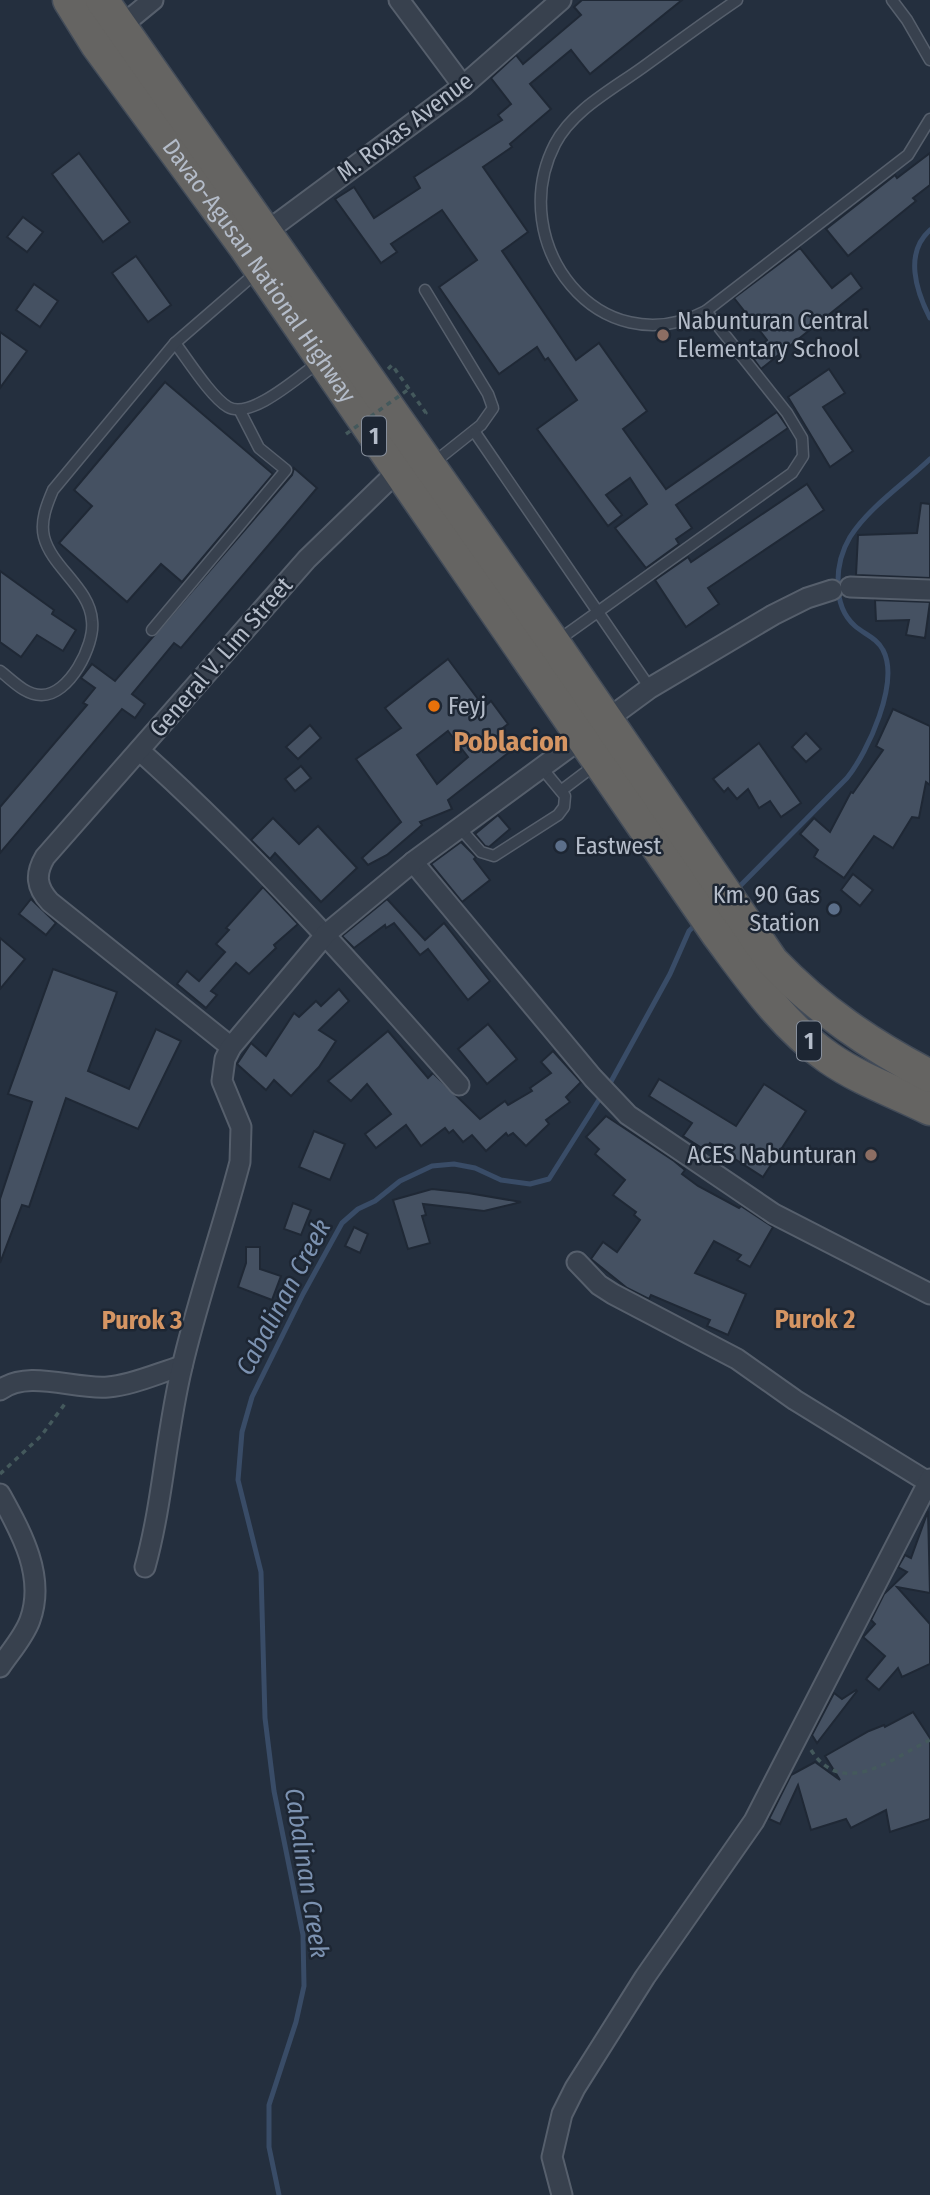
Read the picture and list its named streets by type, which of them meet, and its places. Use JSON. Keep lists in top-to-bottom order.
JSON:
{
  "streets": {
    "highway": ["Davao-Agusan National Highway", "1"],
    "street": ["M. Roxas Avenue", "General V. Lim Street"]
  },
  "crossings": [
    ["M. Roxas Avenue", "Davao-Agusan National Highway"],
    ["Davao-Agusan National Highway", "General V. Lim Street"]
  ],
  "districts": ["Poblacion", "Purok 2", "Purok 3"],
  "water": ["Cabalinan Creek"],
  "places": [
    "Nabunturan Central Elementary School",
    "Feyj",
    "Eastwest",
    "Km. 90 Gas Station",
    "ACES Nabunturan"
  ]
}
